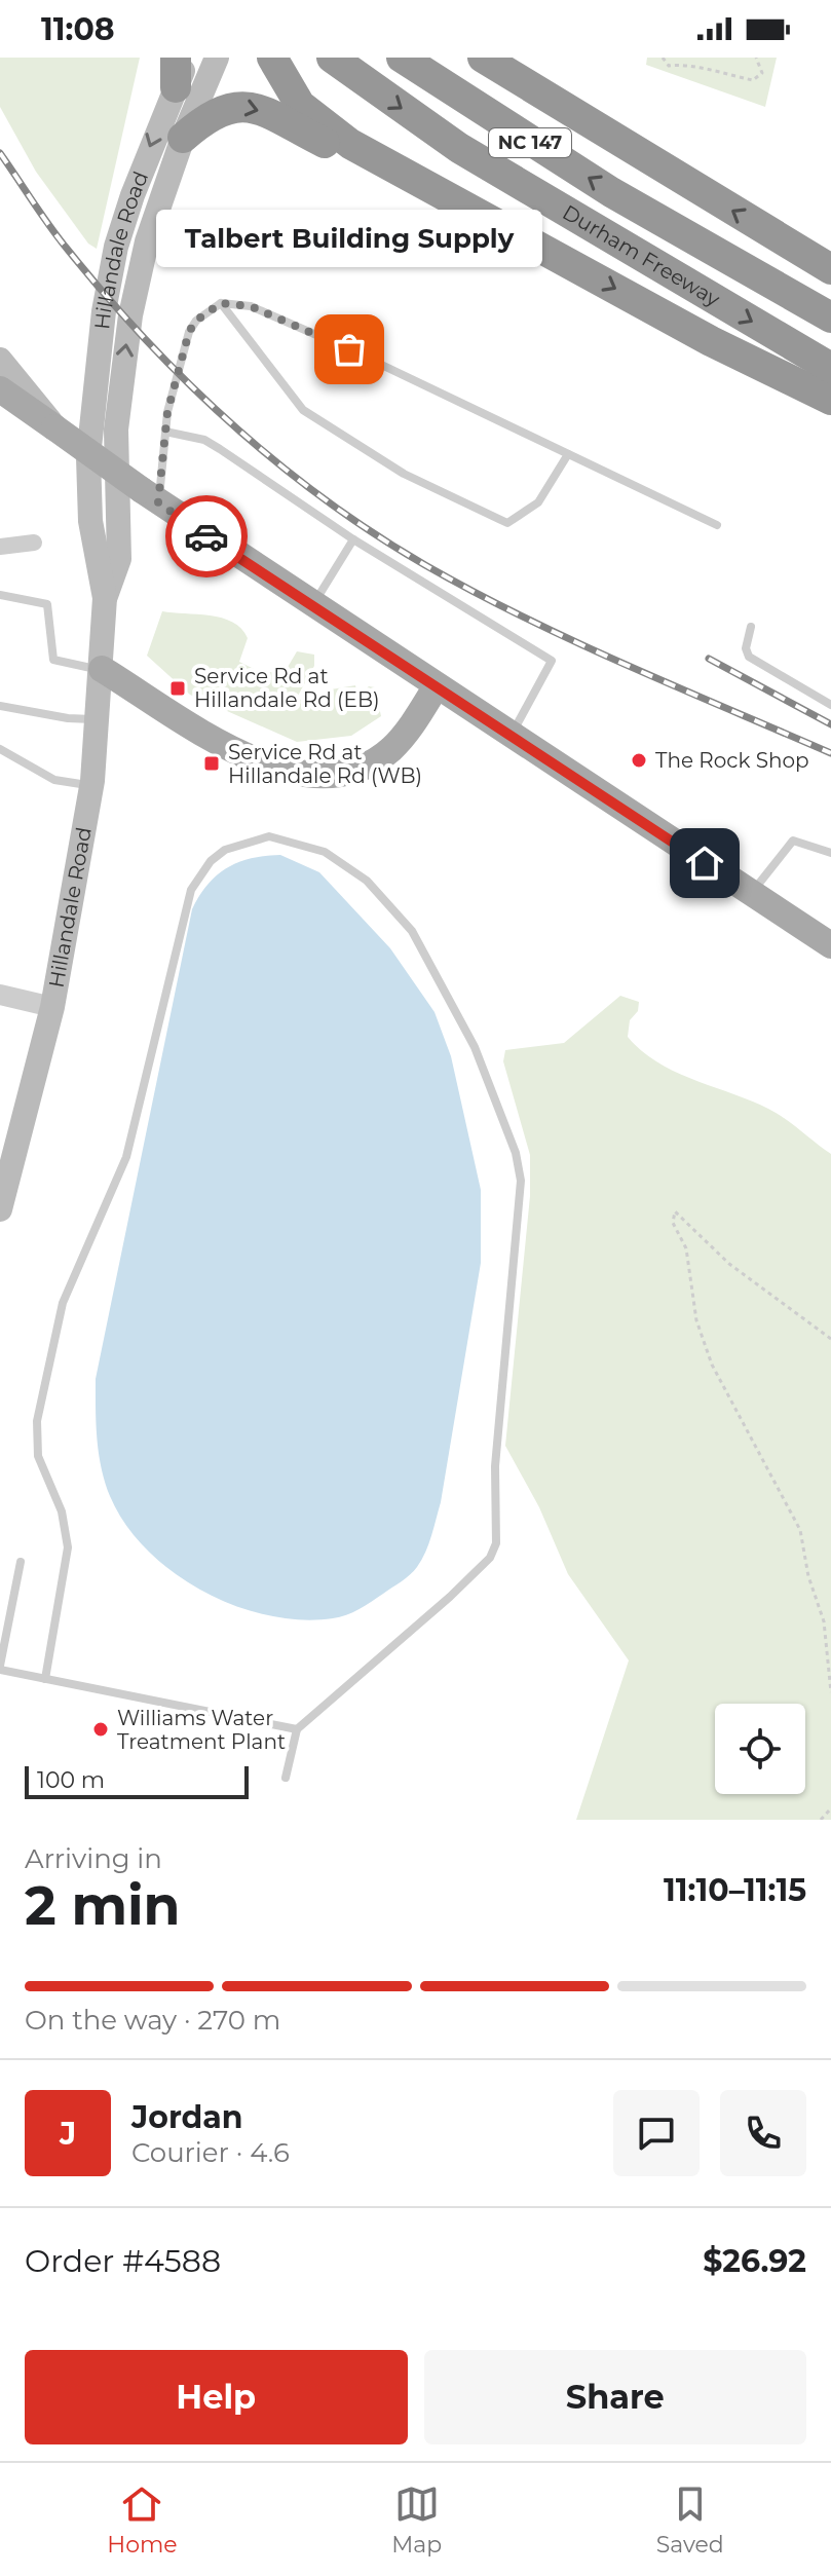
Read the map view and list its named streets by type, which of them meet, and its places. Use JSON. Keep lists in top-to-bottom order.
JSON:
{
  "streets": {
    "highway": ["NC 147", "Durham Freeway"],
    "main road": ["Hillandale Road"]
  },
  "places": {
    "other": ["Talbert Building Supply", "The Rock Shop", "Williams Water Treatment Plant"],
    "transit": ["Service Rd at Hillandale Rd (EB)", "Service Rd at Hillandale Rd (WB)"]
  },
  "scale_bar": "100 m",
  "page": {
    "status": "11:08",
    "bubble": "Talbert Building Supply",
    "scale": "100 m",
    "heading": ["2 min", "Arriving in", "11:10–11:15"],
    "panel": [
      "Jordan",
      "Courier · 4.6",
      "Order #4588",
      "$26.92"
    ],
    "bar": "On the way · 270 m",
    "round": "J",
    "buttons": ["Help", "Share"],
    "tabs": ["Home", "Map", "Saved"]
  }
}
